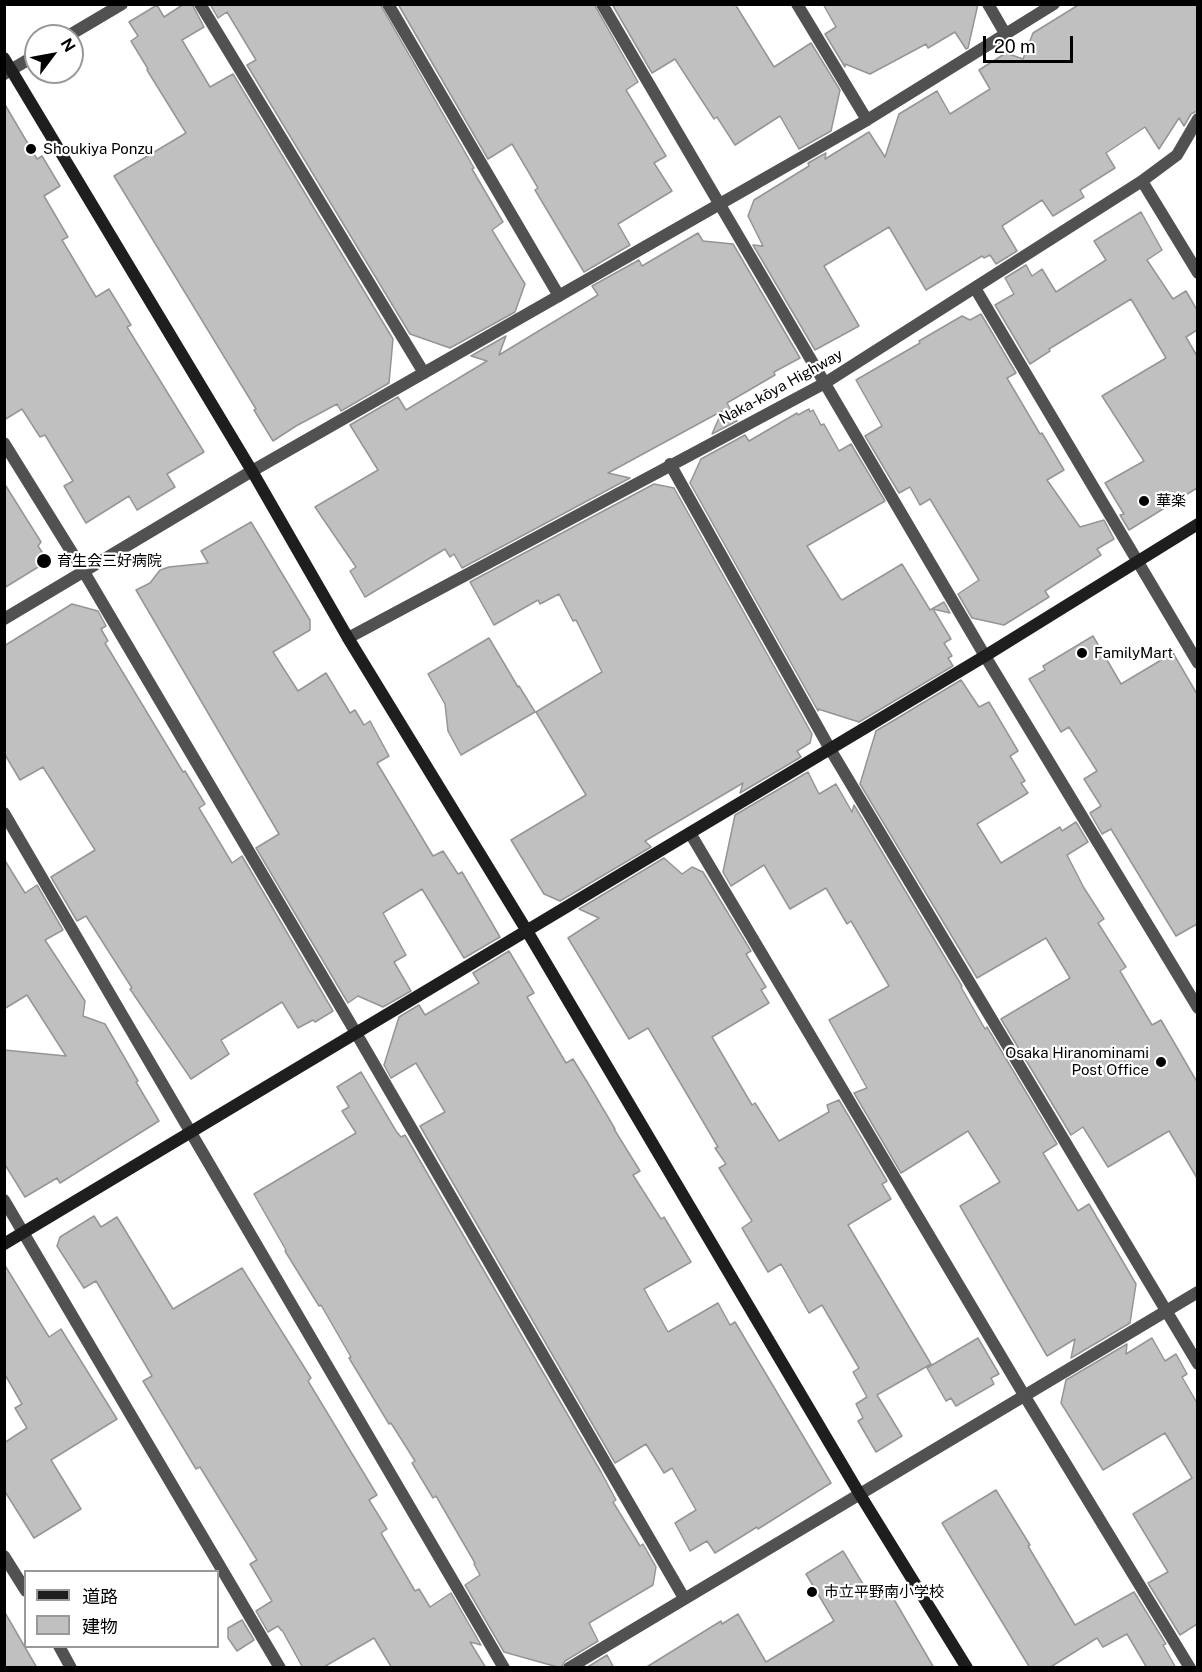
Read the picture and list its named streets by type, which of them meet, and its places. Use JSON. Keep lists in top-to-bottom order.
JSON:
{
  "streets": {
    "street": ["Naka-kōya Highway"]
  },
  "places": [
    "Shoukiya Ponzu",
    "華楽",
    "育生会三好病院",
    "FamilyMart",
    "Osaka Hiranominami Post Office",
    "市立平野南小学校"
  ],
  "legend": ["道路", "建物"],
  "scale_bar": "20 m",
  "north": "top right"
}
